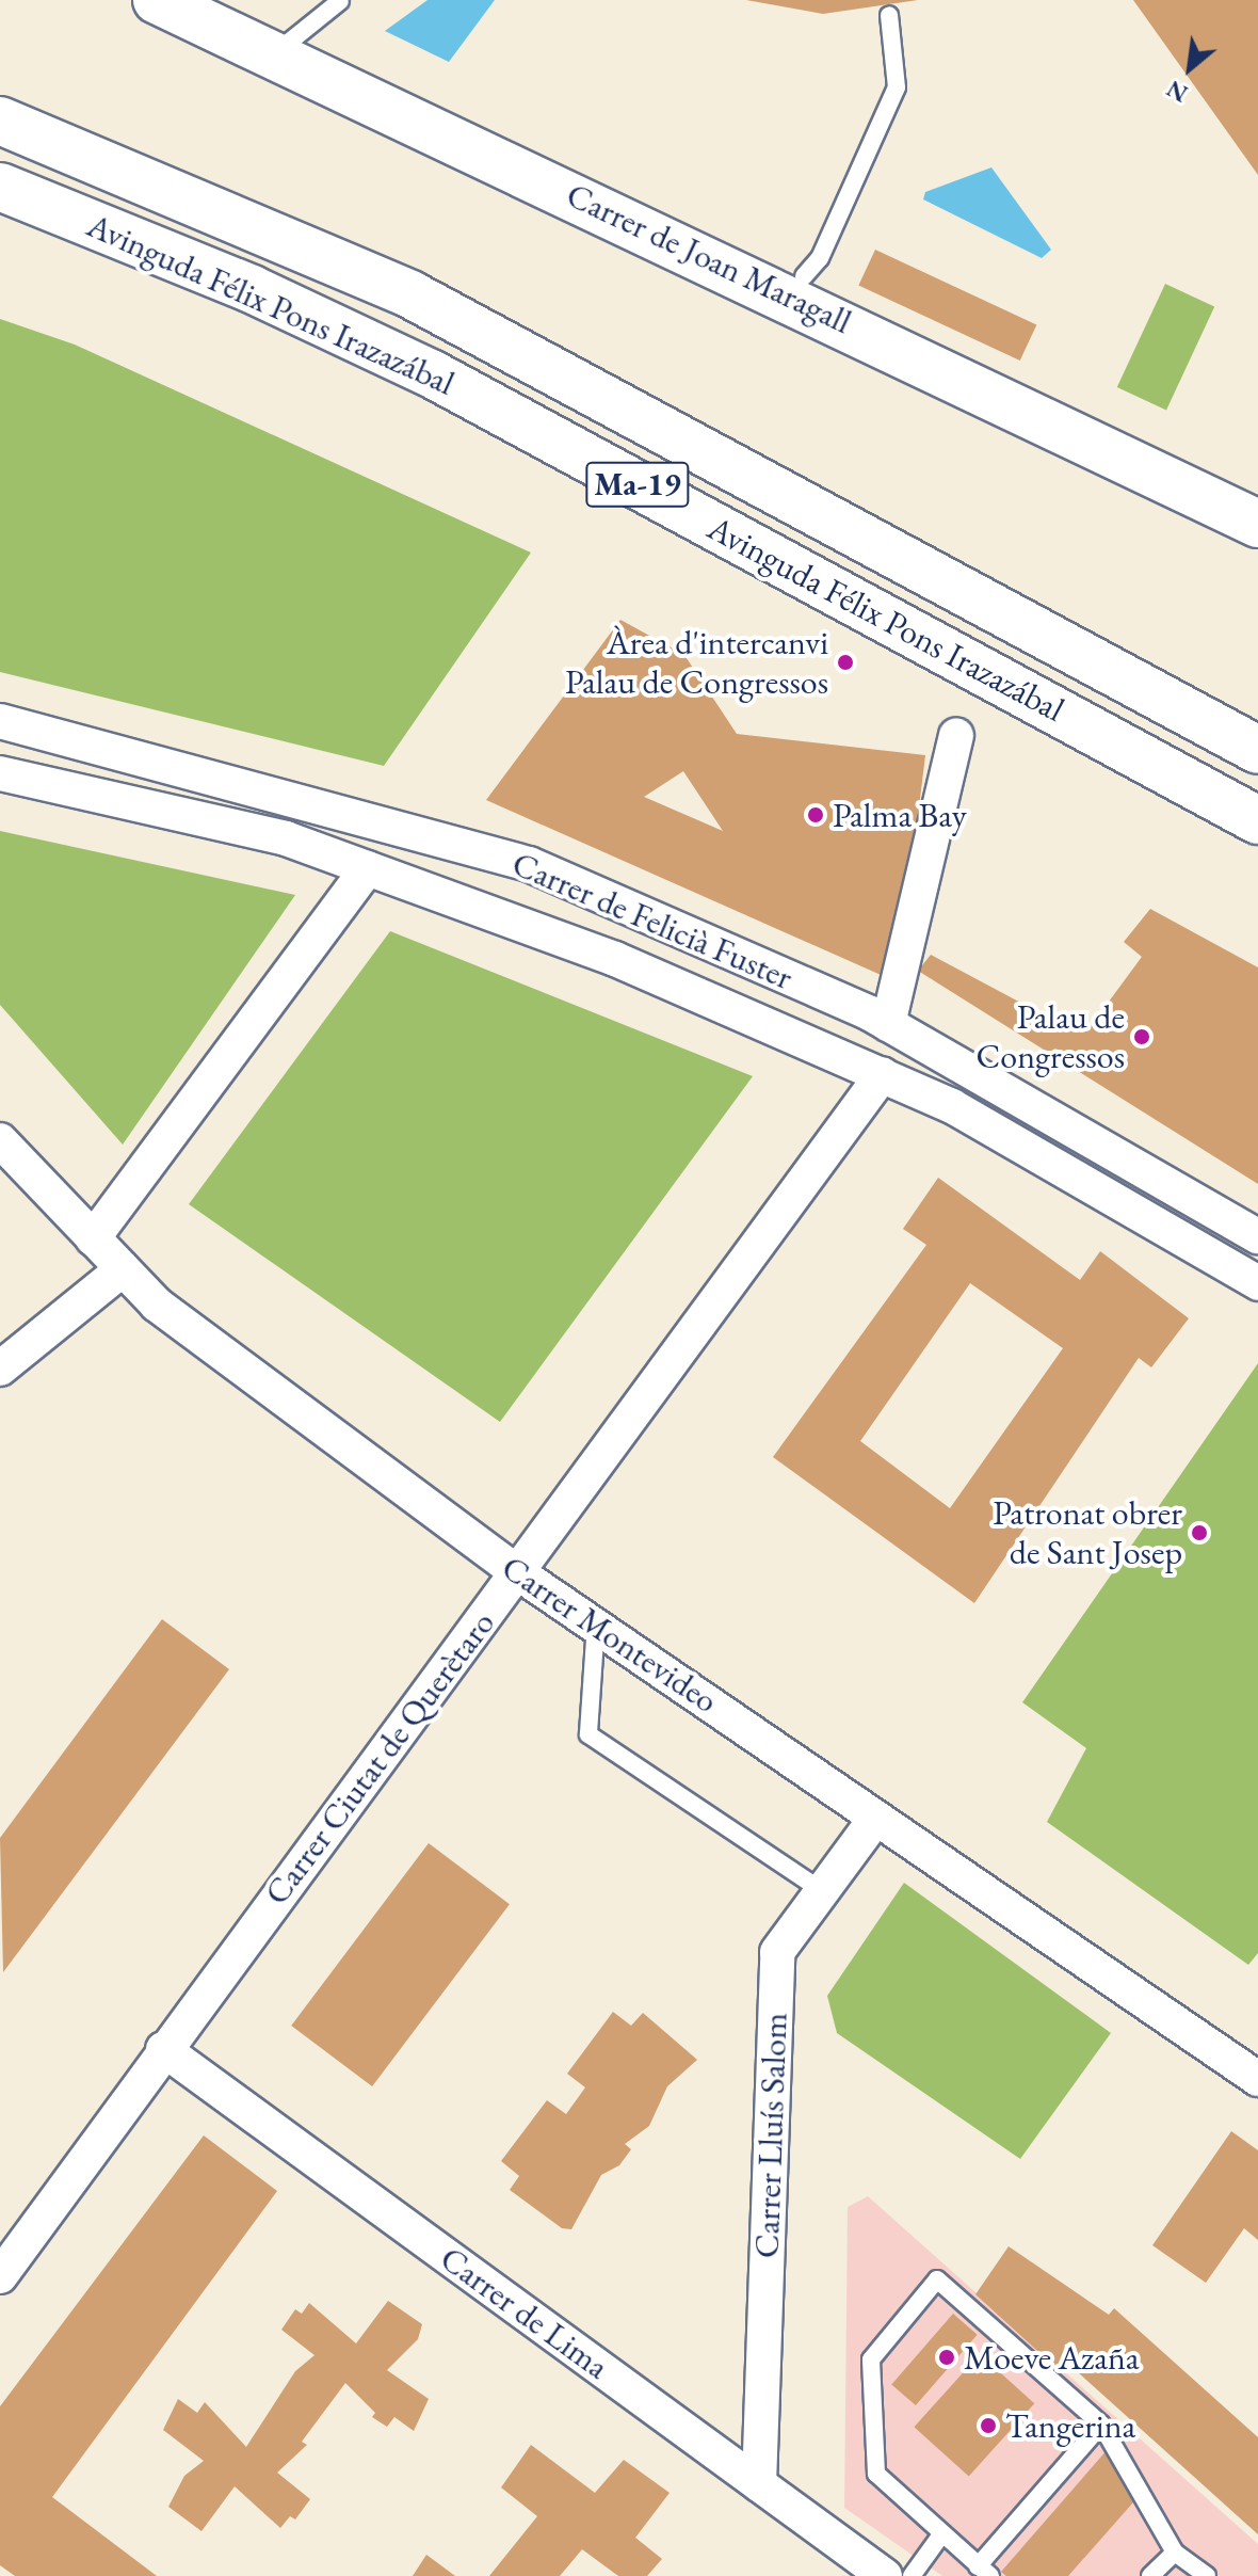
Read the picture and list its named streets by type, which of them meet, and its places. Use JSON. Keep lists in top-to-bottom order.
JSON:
{
  "streets": {
    "main road": ["Carrer de Joan Maragall", "Avinguda Félix Pons Irazazábal", "Ma-19"],
    "street": [
      "Carrer de Felicià Fuster",
      "Carrer Montevideo",
      "Carrer Ciutat de Querètaro",
      "Carrer Lluís Salom",
      "Carrer de Lima"
    ]
  },
  "crossings": [
    ["Carrer de Felicià Fuster", "Carrer Ciutat de Querètaro"],
    ["Carrer Montevideo", "Carrer Ciutat de Querètaro"],
    ["Carrer Montevideo", "Carrer Lluís Salom"],
    ["Carrer Ciutat de Querètaro", "Carrer de Lima"],
    ["Carrer Lluís Salom", "Carrer de Lima"]
  ],
  "places": [
    "Àrea d'intercanvi Palau de Congressos",
    "Palma Bay",
    "Palau de Congressos",
    "Patronat obrer de Sant Josep",
    "Moeve Azaña",
    "Tangerina"
  ],
  "north": "bottom left"
}
